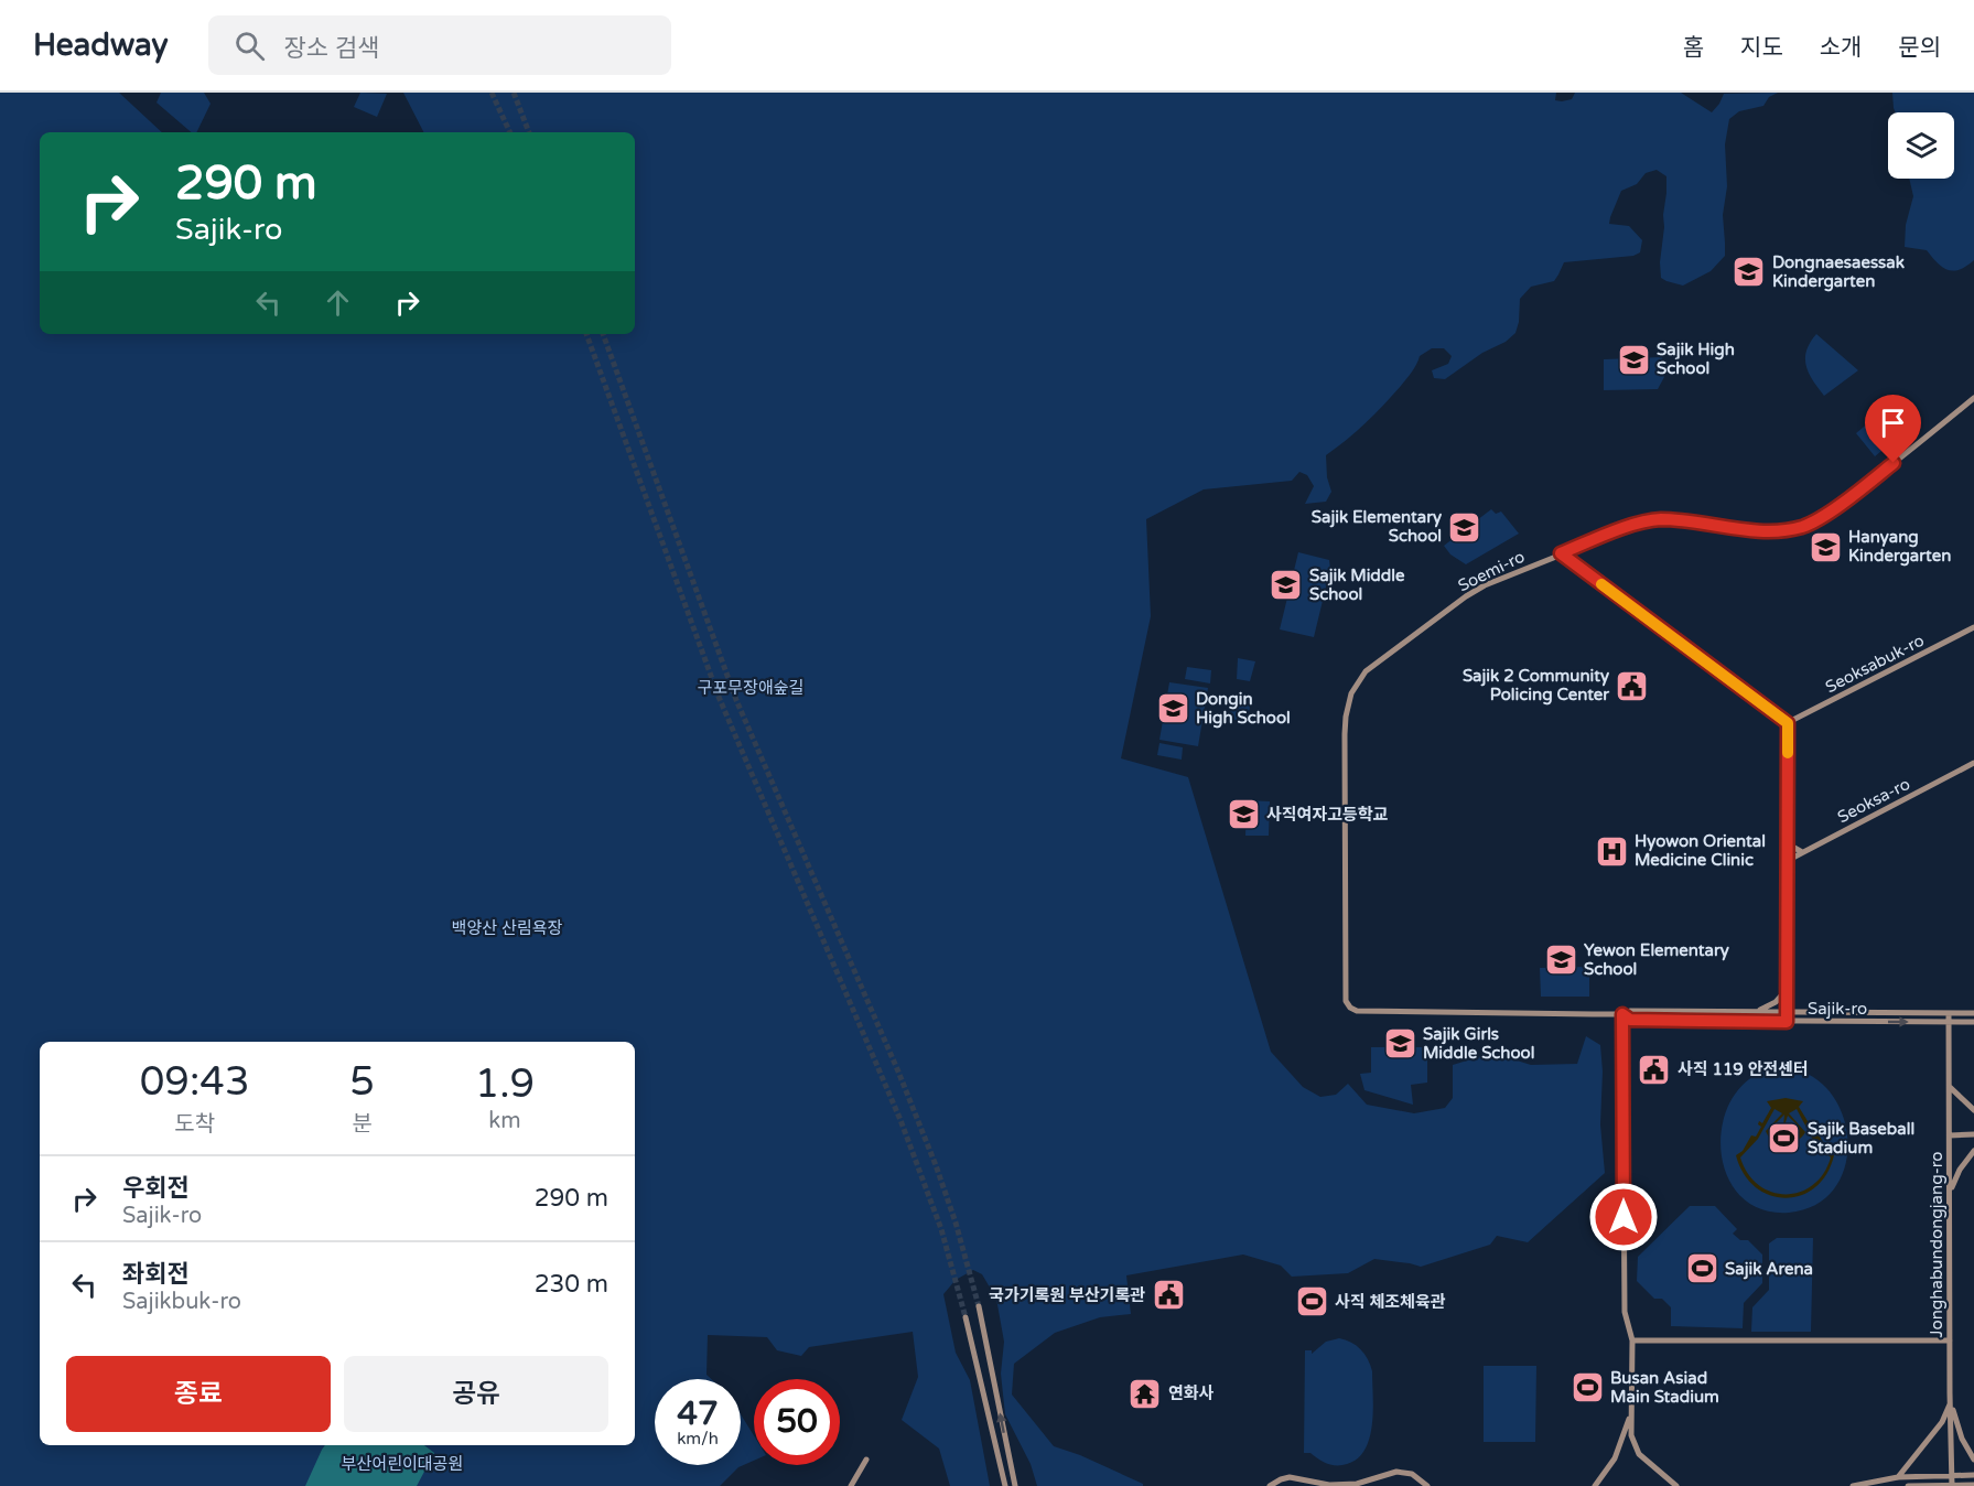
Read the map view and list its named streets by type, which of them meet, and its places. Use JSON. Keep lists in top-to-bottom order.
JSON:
{
  "streets": {
    "main road": [
      "Soemi-ro",
      "Seoksabuk-ro",
      "Seoksa-ro",
      "Sajik-ro",
      "Jonghabundongjang-ro"
    ]
  },
  "crossings": [
    ["Soemi-ro", "Sajik-ro"],
    ["Sajik-ro", "Jonghabundongjang-ro"]
  ],
  "parks": ["구포무장애숲길", "백양산 산림욕장", "부산어린이대공원"],
  "places": {
    "school or university": [
      "Dongnaesaessak Kindergarten",
      "Sajik High School",
      "Sajik Elementary School",
      "Hanyang Kindergarten",
      "Sajik Middle School",
      "Dongin High School",
      "사직여자고등학교",
      "Yewon Elementary School",
      "Sajik Girls Middle School"
    ],
    "public building": ["Sajik 2 Community Policing Center", "사직 119 안전센터", "국가기록원 부산기록관"],
    "hospital": ["Hyowon Oriental Medicine Clinic"],
    "sports": [
      "Sajik Baseball Stadium",
      "Sajik Arena",
      "사직 체조체육관",
      "Busan Asiad Main Stadium"
    ],
    "temple": ["연화사"]
  },
  "page": {
    "header": "Headway",
    "search": "장소 검색",
    "nav": [
      "홈",
      "지도",
      "소개",
      "문의"
    ],
    "turn": ["290 m", "Sajik-ro"],
    "eta": [
      "09:43",
      "도착",
      "5",
      "분",
      "1.9",
      "km"
    ],
    "list": [
      {
        "name": "우회전",
        "note": "Sajik-ro",
        "value": "290 m"
      },
      {
        "name": "좌회전",
        "note": "Sajikbuk-ro",
        "value": "230 m"
      }
    ],
    "buttons": ["종료", "공유"],
    "speed": "47 km/h",
    "limit": "50"
  }
}
